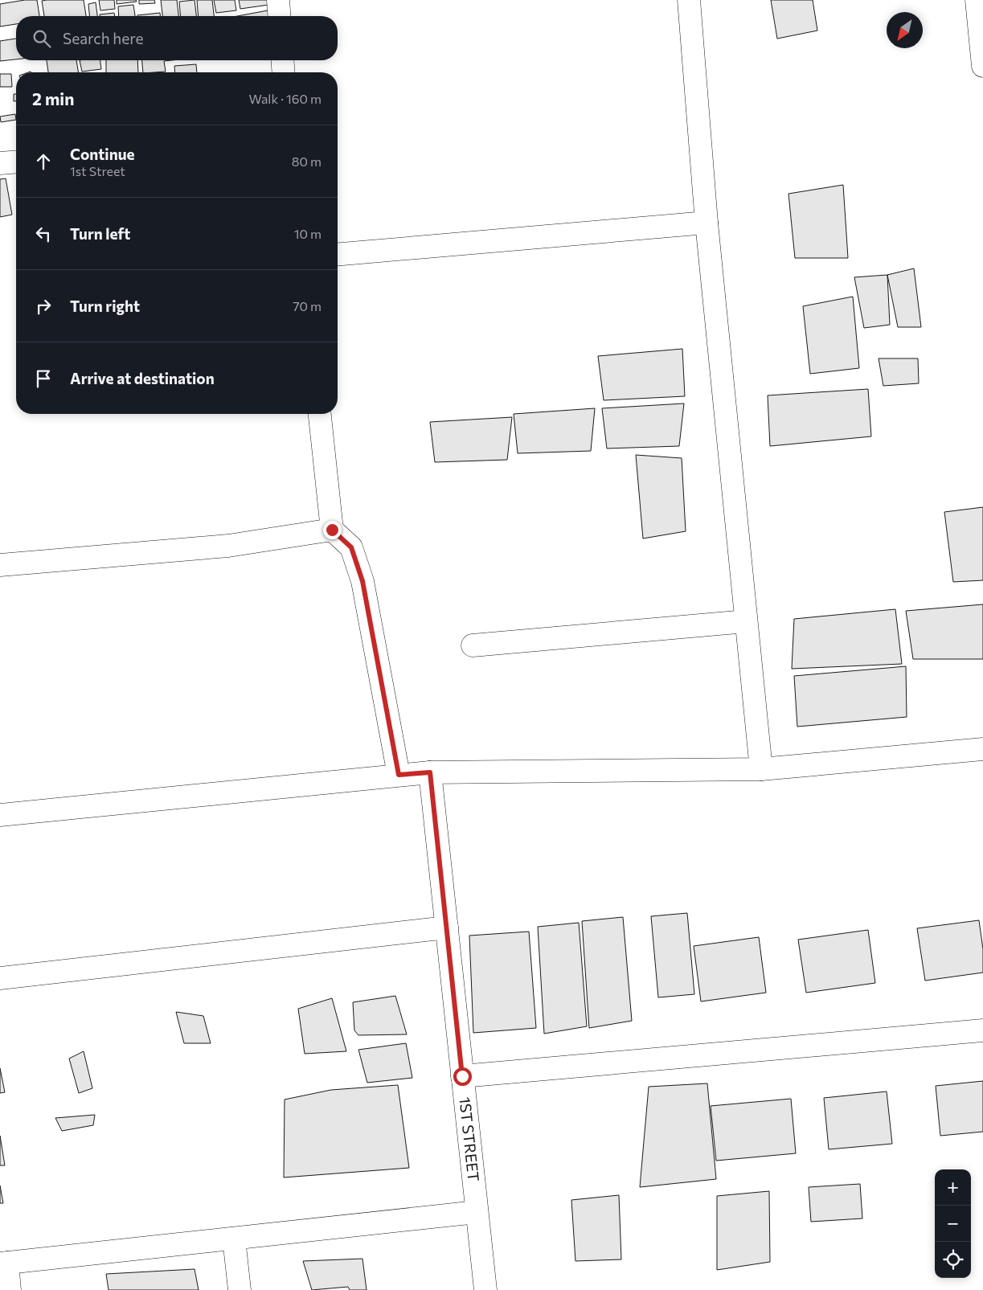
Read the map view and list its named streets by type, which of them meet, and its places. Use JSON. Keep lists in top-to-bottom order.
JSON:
{
  "streets": {
    "street": ["1ST STREET"]
  },
  "north": "bottom left",
  "page": {
    "search": "Search here",
    "heading": ["2 min", "Walk · 160 m"],
    "list": [
      ["Continue", "1st Street", "80 m"],
      ["Turn left", "10 m"],
      ["Turn right", "70 m"],
      "Arrive at destination"
    ],
    "map_buttons": ["+", "−"]
  }
}
